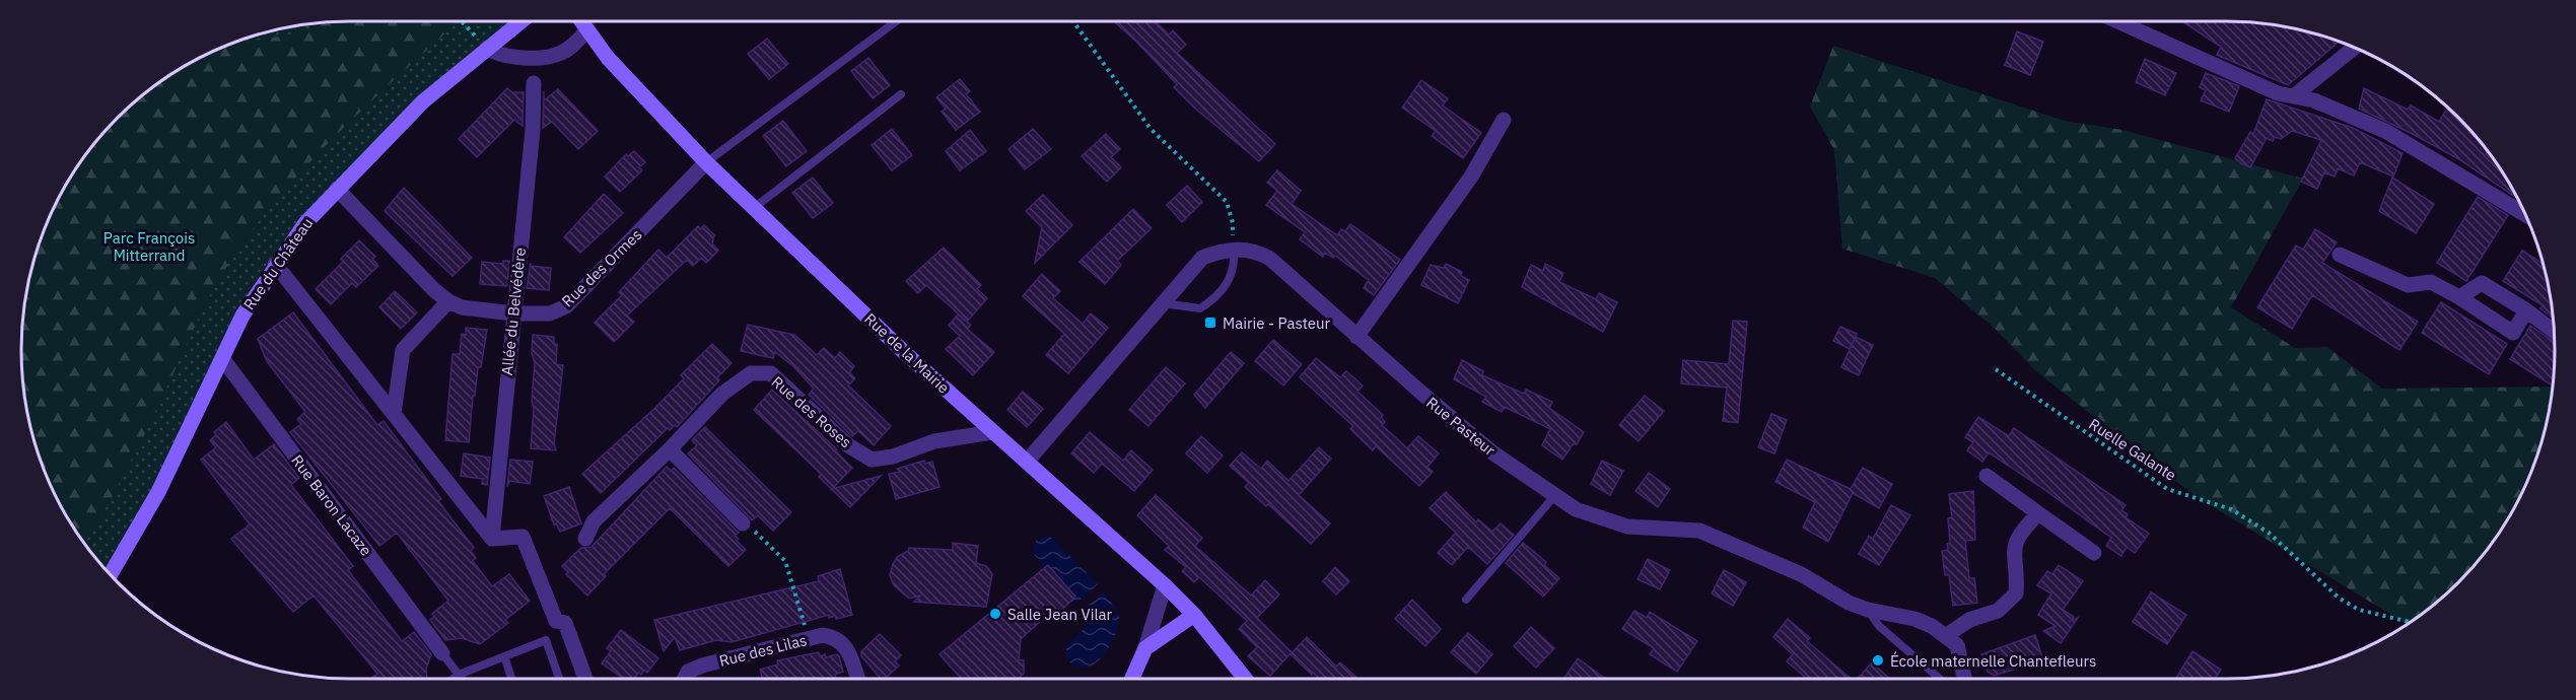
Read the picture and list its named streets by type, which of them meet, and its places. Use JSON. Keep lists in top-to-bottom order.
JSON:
{
  "streets": {
    "street": [
      "Rue du Château",
      "Rue des Ormes",
      "Allée du Belvédère",
      "Rue de la Mairie",
      "Rue des Roses",
      "Rue Pasteur",
      "Rue Baron Lacaze",
      "Rue des Lilas"
    ],
    "path": ["Ruelle Galante"]
  },
  "crossings": [
    ["Rue du Château", "Rue des Ormes"],
    ["Rue du Château", "Rue Baron Lacaze"],
    ["Rue des Ormes", "Allée du Belvédère"],
    ["Rue des Ormes", "Rue de la Mairie"],
    ["Rue de la Mairie", "Rue des Roses"],
    ["Rue de la Mairie", "Rue Pasteur"]
  ],
  "parks": ["Parc François Mitterrand"],
  "places": {
    "transit": ["Mairie - Pasteur"],
    "other": ["Salle Jean Vilar", "École maternelle Chantefleurs"]
  }
}
